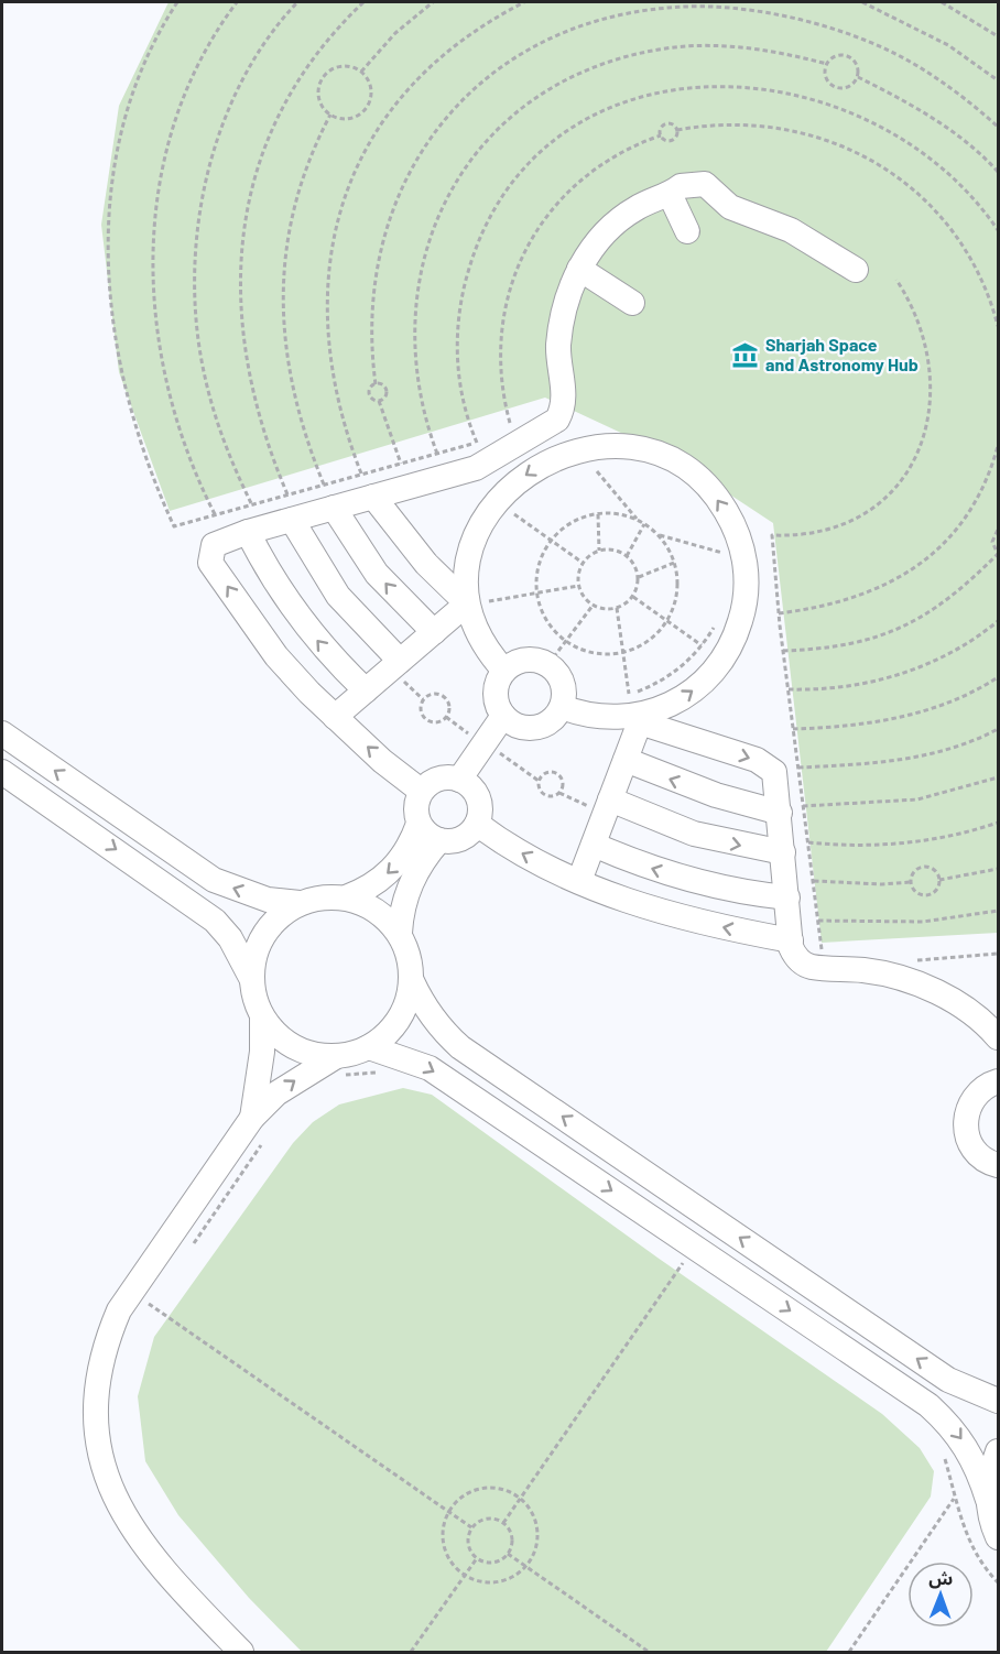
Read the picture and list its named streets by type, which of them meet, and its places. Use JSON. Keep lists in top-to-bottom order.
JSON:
{
  "places": {
    "museum": ["Sharjah Space and Astronomy Hub"]
  },
  "north": "top"
}
